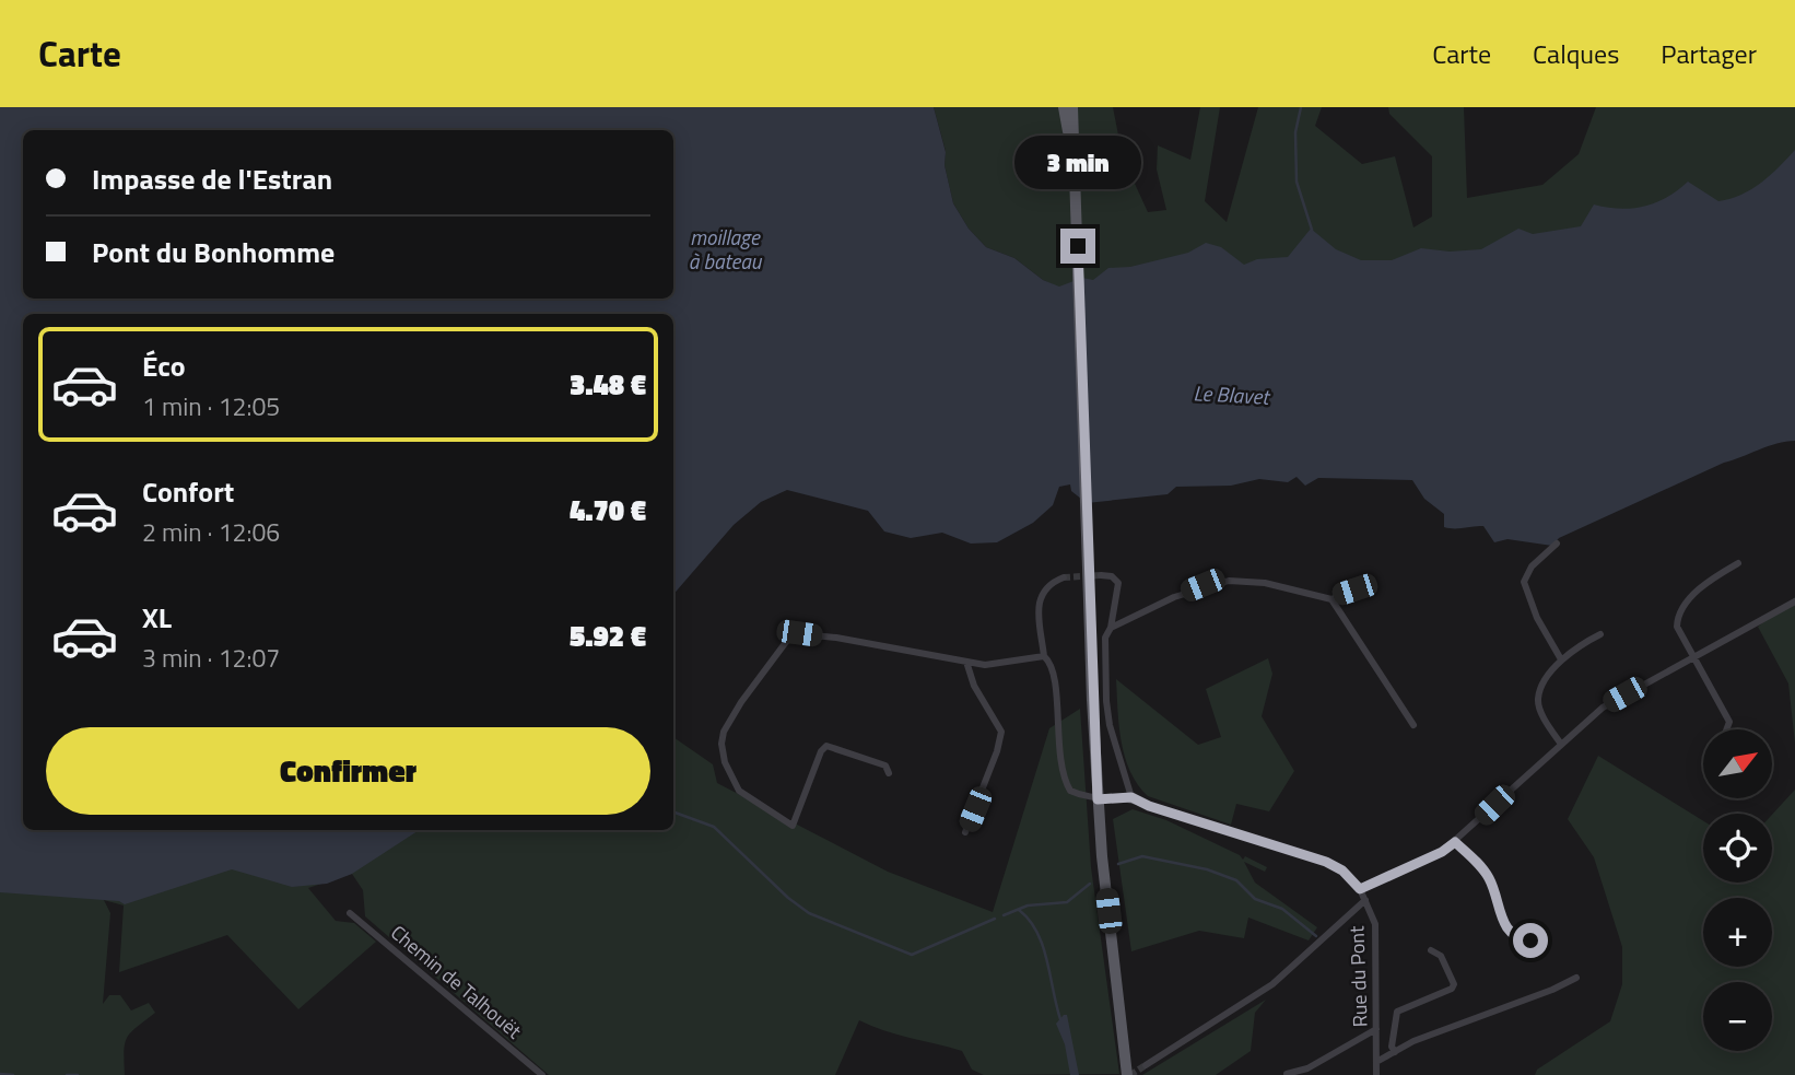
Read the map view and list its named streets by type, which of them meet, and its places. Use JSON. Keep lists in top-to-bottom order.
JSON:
{
  "streets": {
    "street": ["Rue du Pont", "Chemin de Talhouët"]
  },
  "water": ["moillage à bateau", "Le Blavet"],
  "north": "top right",
  "page": {
    "header": "Carte",
    "nav": ["Carte", "Calques", "Partager"],
    "banner": ["Impasse de l'Estran", "Pont du Bonhomme"],
    "bubble": "3 min",
    "list": [
      {
        "name": "Éco",
        "note": "1 min · 12:05",
        "value": "3.48 €"
      },
      {
        "name": "Confort",
        "note": "2 min · 12:06",
        "value": "4.70 €"
      },
      {
        "name": "XL",
        "note": "3 min · 12:07",
        "value": "5.92 €"
      }
    ],
    "buttons": "Confirmer",
    "map_buttons": ["+", "−"]
  }
}
